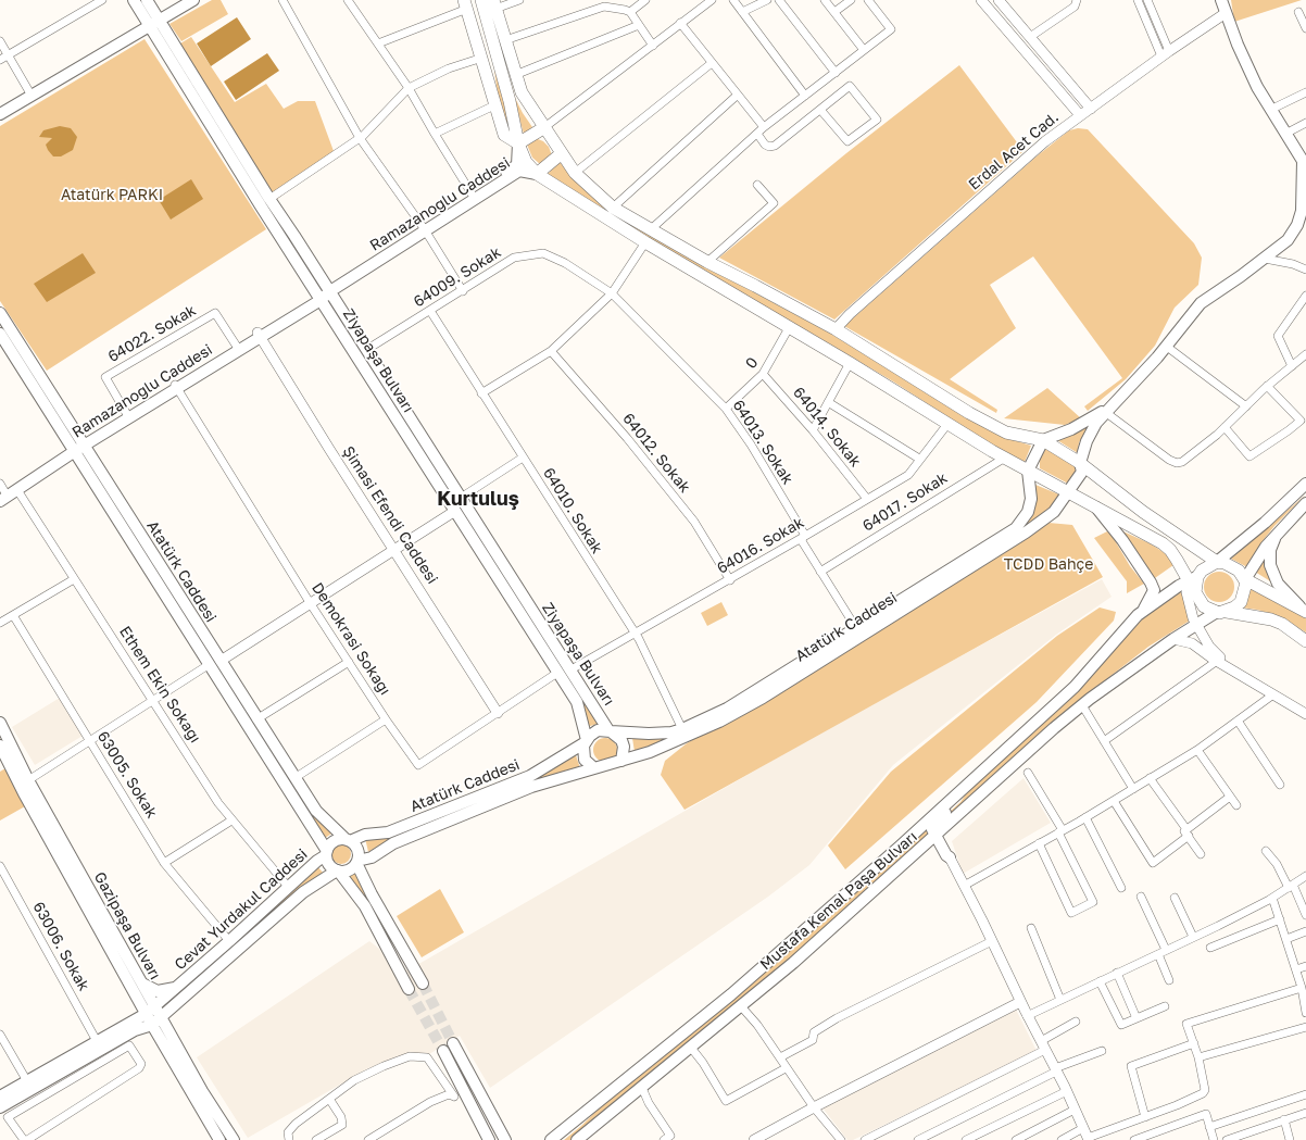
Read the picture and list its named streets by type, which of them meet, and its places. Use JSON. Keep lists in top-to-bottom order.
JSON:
{
  "streets": {
    "main road": [
      "Ramazanoğlu Caddesi",
      "Ziyapaşa Bulvarı",
      "Atatürk Caddesi",
      "Mustafa Kemal Paşa Bulvarı",
      "Cevat Yurdakul Caddesi",
      "Gazipaşa Bulvarı"
    ],
    "street": [
      "Erdal Acet Cad.",
      "64009. Sokak",
      "64022. Sokak",
      "0",
      "64014. Sokak",
      "64013. Sokak",
      "64012. Sokak",
      "64017. Sokak",
      "64010. Sokak",
      "Şimasi Efendi Caddesi",
      "64016. Sokak",
      "Demokrasi Sokağı",
      "Ethem Ekin Sokağı",
      "63005. Sokak",
      "63006. Sokak"
    ]
  },
  "crossings": [
    ["Ramazanoğlu Caddesi", "64022. Sokak"],
    ["Ramazanoğlu Caddesi", "Ziyapaşa Bulvarı"],
    ["Ramazanoğlu Caddesi", "Şimasi Efendi Caddesi"],
    ["Ramazanoğlu Caddesi", "Atatürk Caddesi"],
    ["Ramazanoğlu Caddesi", "Demokrasi Sokağı"],
    ["Ramazanoğlu Caddesi", "Ethem Ekin Sokağı"],
    ["64009. Sokak", "Ziyapaşa Bulvarı"],
    ["64009. Sokak", "64013. Sokak"],
    ["64009. Sokak", "64010. Sokak"],
    ["Ziyapaşa Bulvarı", "64016. Sokak"],
    ["Ziyapaşa Bulvarı", "Atatürk Caddesi"],
    ["Ziyapaşa Bulvarı", "Demokrasi Sokağı"],
    ["0", "64014. Sokak"],
    ["0", "64013. Sokak"],
    ["64014. Sokak", "64016. Sokak"],
    ["64013. Sokak", "64017. Sokak"],
    ["64013. Sokak", "64016. Sokak"],
    ["64013. Sokak", "Atatürk Caddesi"],
    ["64012. Sokak", "64016. Sokak"],
    ["64010. Sokak", "64016. Sokak"],
    ["64010. Sokak", "Atatürk Caddesi"],
    ["Şimasi Efendi Caddesi", "Demokrasi Sokağı"],
    ["Atatürk Caddesi", "Cevat Yurdakul Caddesi"],
    ["Ethem Ekin Sokağı", "Cevat Yurdakul Caddesi"],
    ["63005. Sokak", "Cevat Yurdakul Caddesi"],
    ["Cevat Yurdakul Caddesi", "Gazipaşa Bulvarı"],
    ["Cevat Yurdakul Caddesi", "63006. Sokak"]
  ],
  "districts": ["Kurtuluş"],
  "parks": ["Atatürk PARKI", "TCDD Bahçe"]
}
